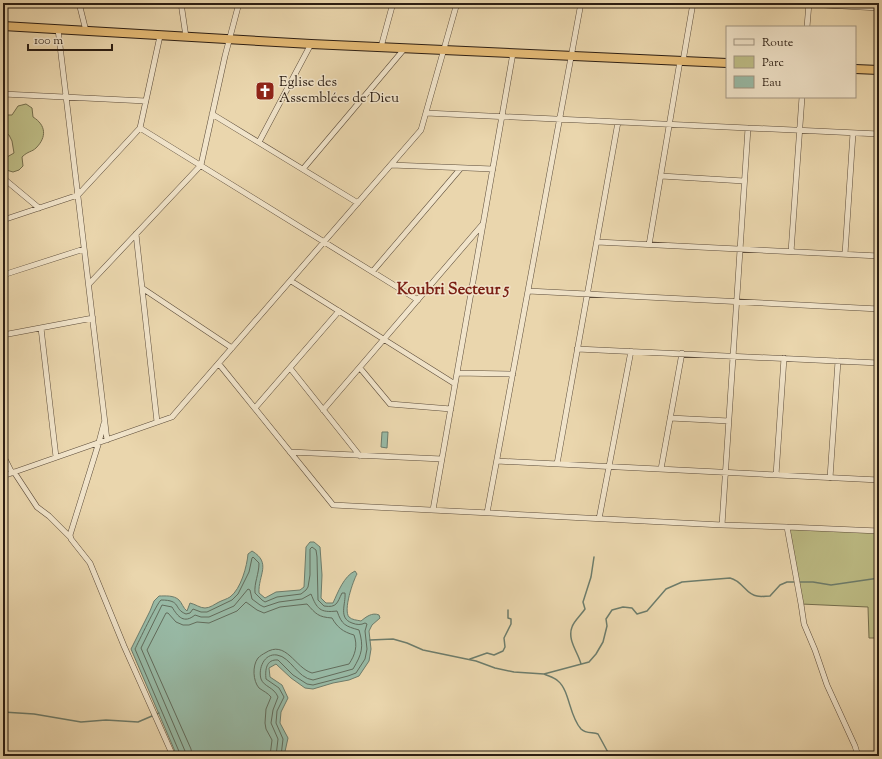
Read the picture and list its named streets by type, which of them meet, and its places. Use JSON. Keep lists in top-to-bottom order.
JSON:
{
  "districts": ["Koubri Secteur 5"],
  "places": {
    "church": ["Eglise des Assemblées de Dieu"]
  },
  "legend": ["Route", "Parc", "Eau"],
  "scale_bar": "100 m"
}
